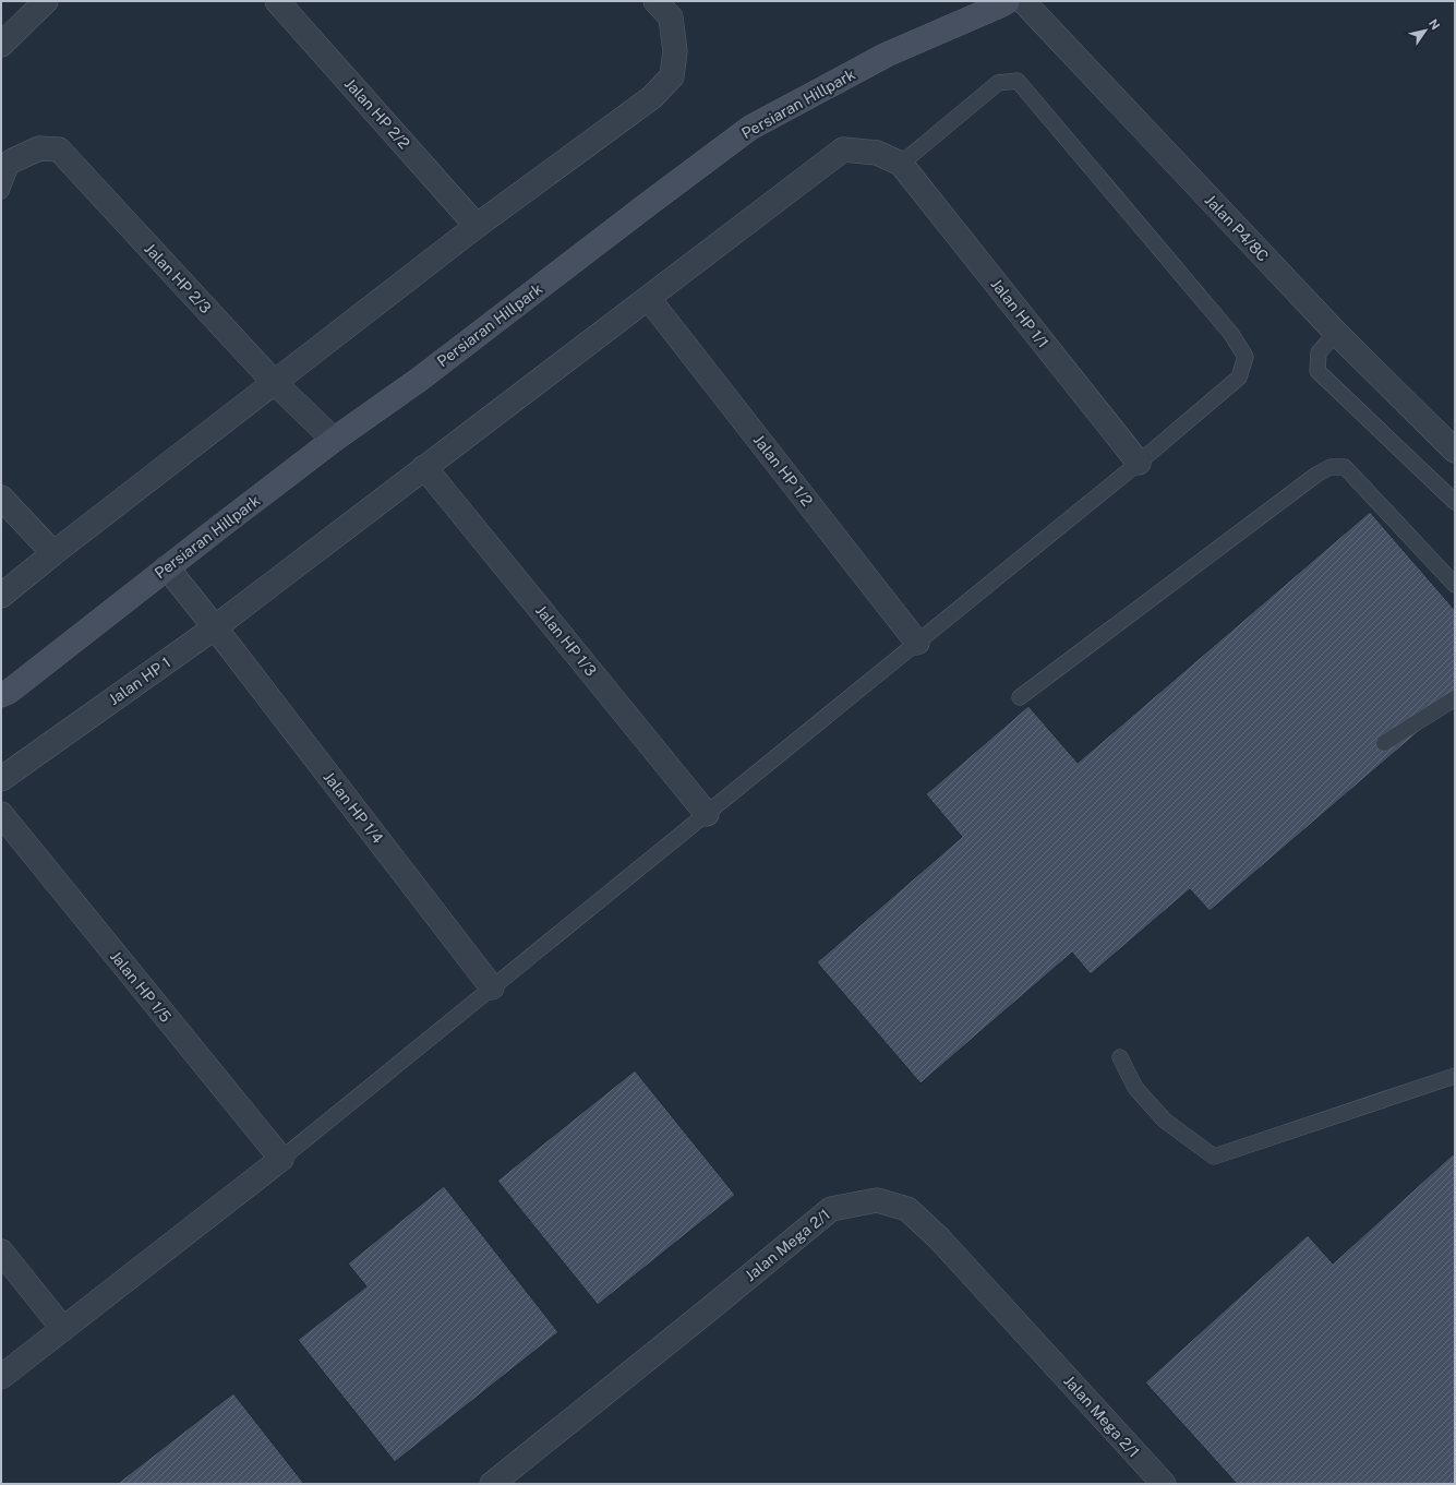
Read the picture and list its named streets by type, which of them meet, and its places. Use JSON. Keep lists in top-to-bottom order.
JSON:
{
  "streets": {
    "street": [
      "Persiaran Hillpark",
      "Jalan HP 2/2",
      "Jalan P4/8C",
      "Jalan HP 2/3",
      "Jalan HP 1/1",
      "Jalan HP 1/2",
      "Jalan HP 1/3",
      "Jalan HP 1",
      "Jalan HP 1/4",
      "Jalan HP 1/5",
      "Jalan Mega 2/1"
    ]
  },
  "crossings": [
    ["Persiaran Hillpark", "Jalan HP 2/3"],
    ["Jalan HP 1/1", "Jalan HP 1"],
    ["Jalan HP 1/2", "Jalan HP 1"],
    ["Jalan HP 1/3", "Jalan HP 1"],
    ["Jalan HP 1", "Jalan HP 1/4"]
  ],
  "north": "top right"
}
